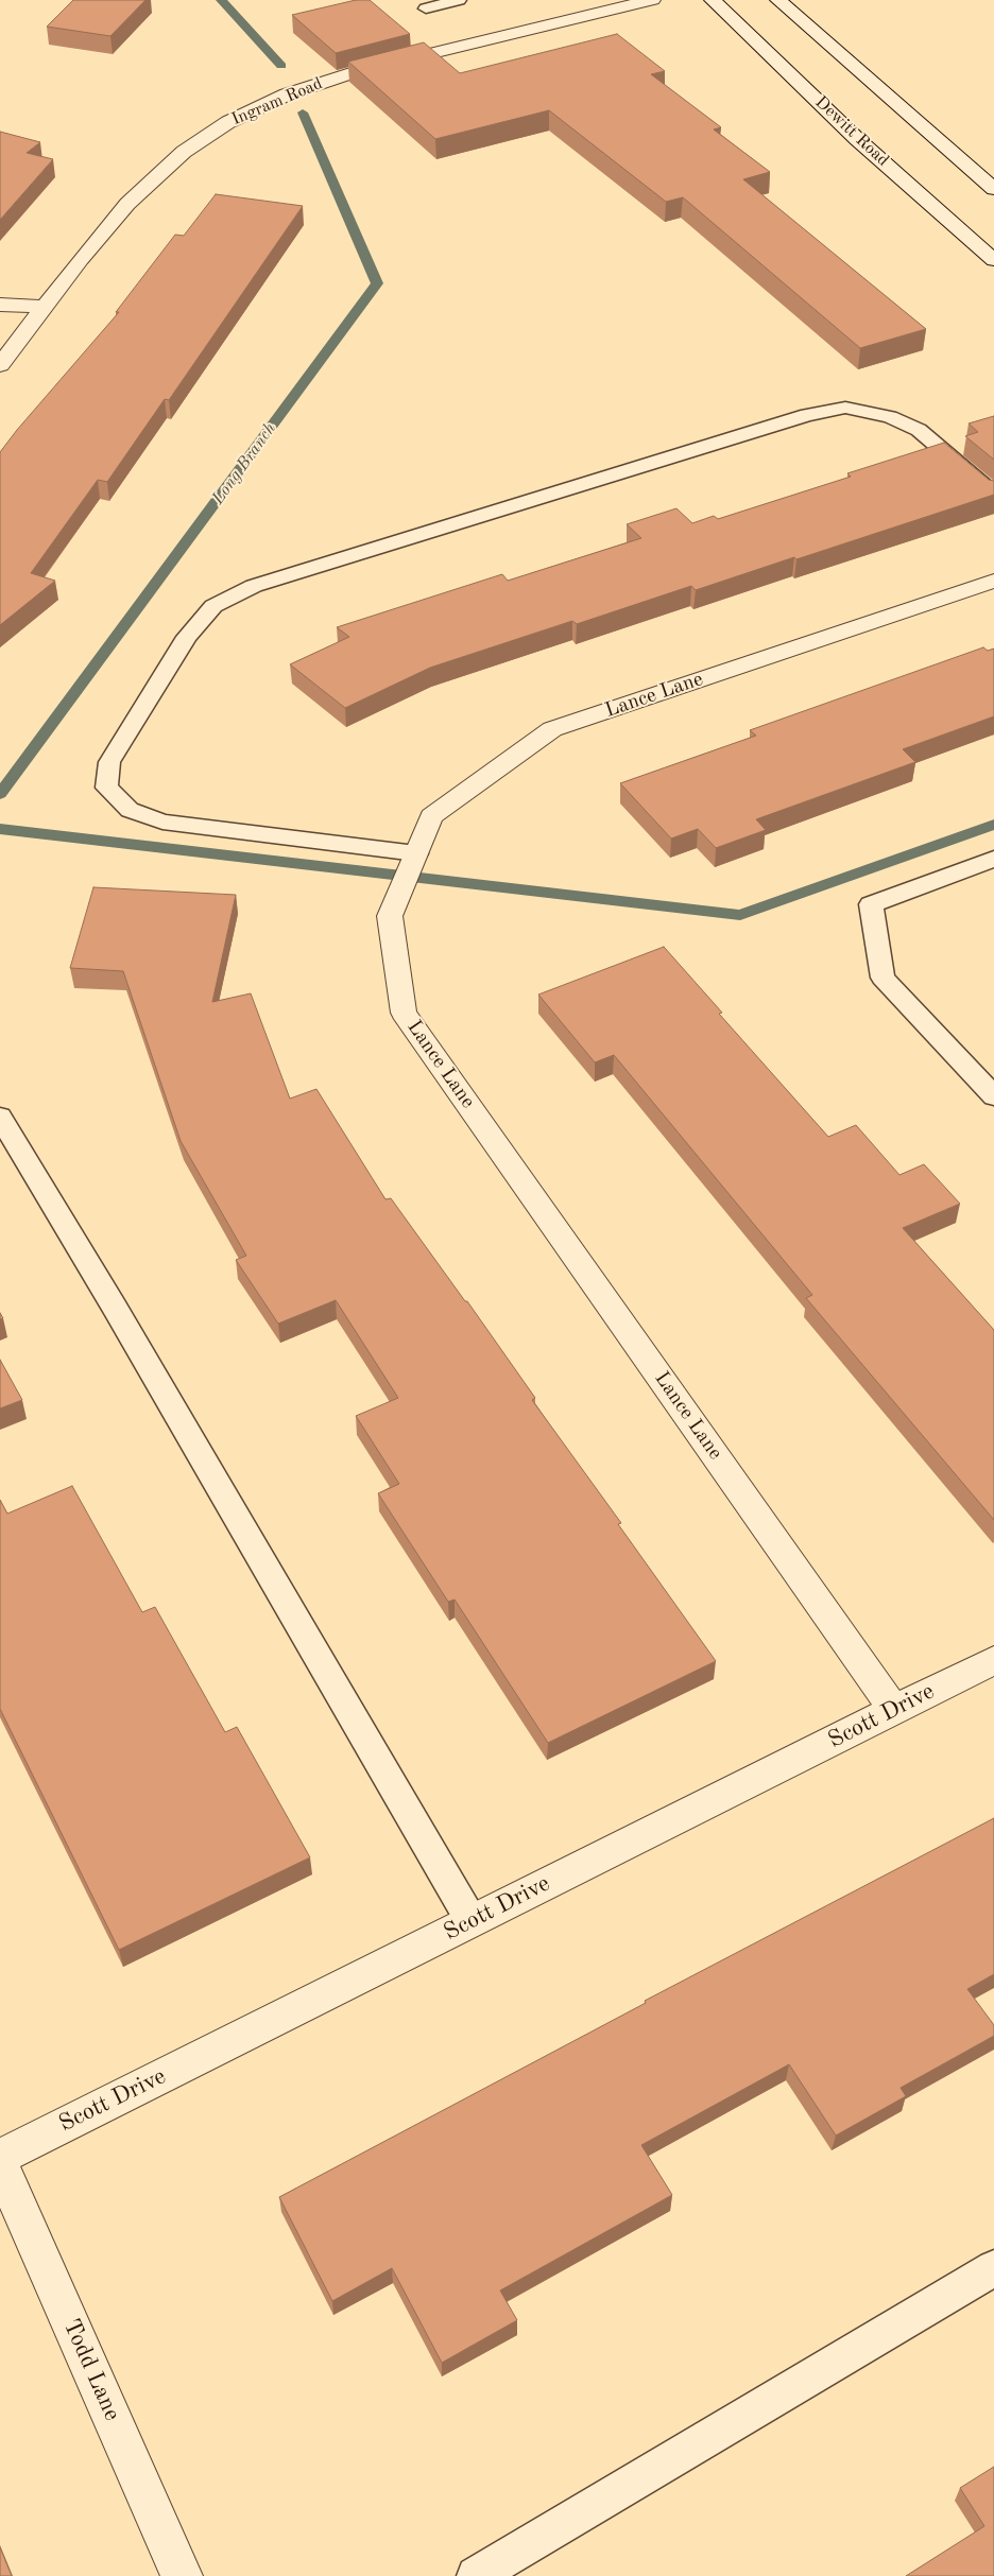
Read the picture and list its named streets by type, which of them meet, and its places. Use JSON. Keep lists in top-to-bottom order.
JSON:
{
  "streets": {
    "street": [
      "Ingram Road",
      "Dewitt Road",
      "Lance Lane",
      "Scott Drive",
      "Todd Lane"
    ]
  },
  "crossings": [
    ["Lance Lane", "Scott Drive"]
  ],
  "water": ["Long Branch"]
}
